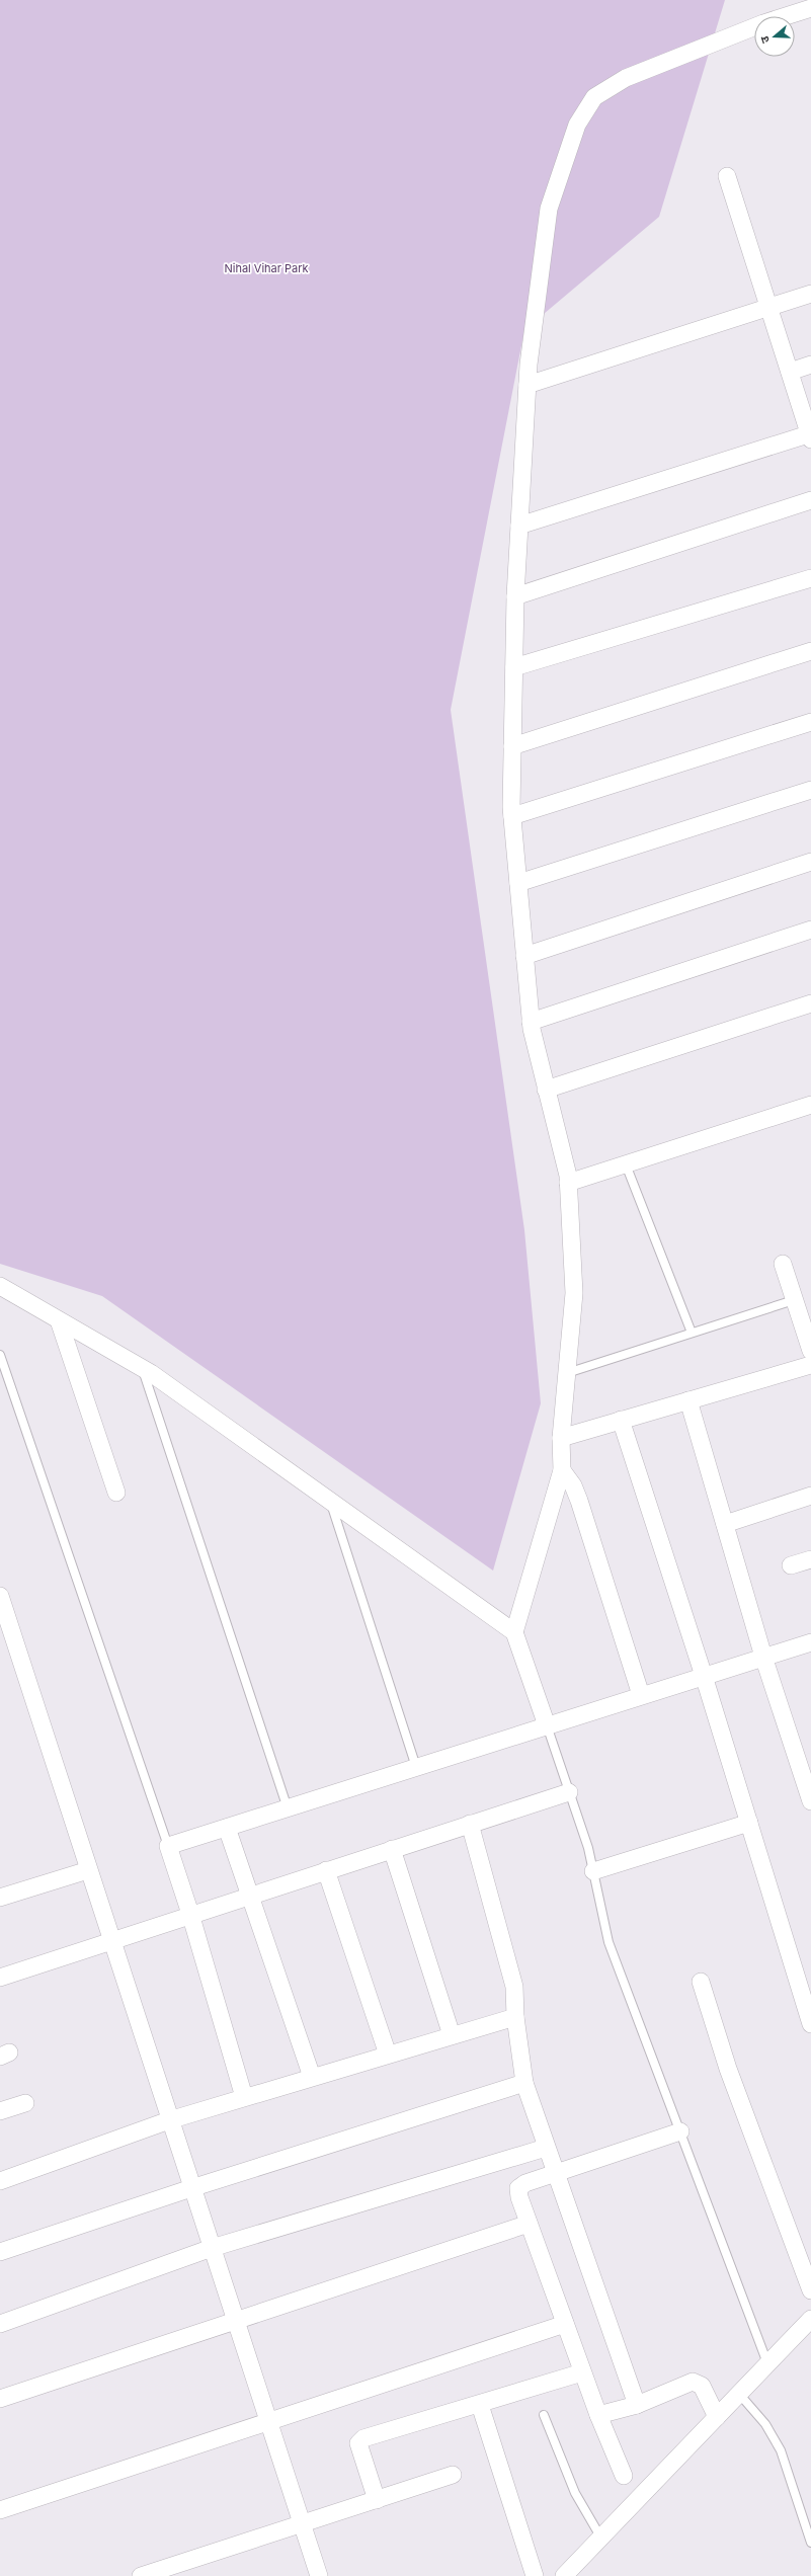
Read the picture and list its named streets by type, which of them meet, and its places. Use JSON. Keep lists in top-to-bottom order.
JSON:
{
  "parks": ["Nihal Vihar Park"],
  "north": "left"
}
